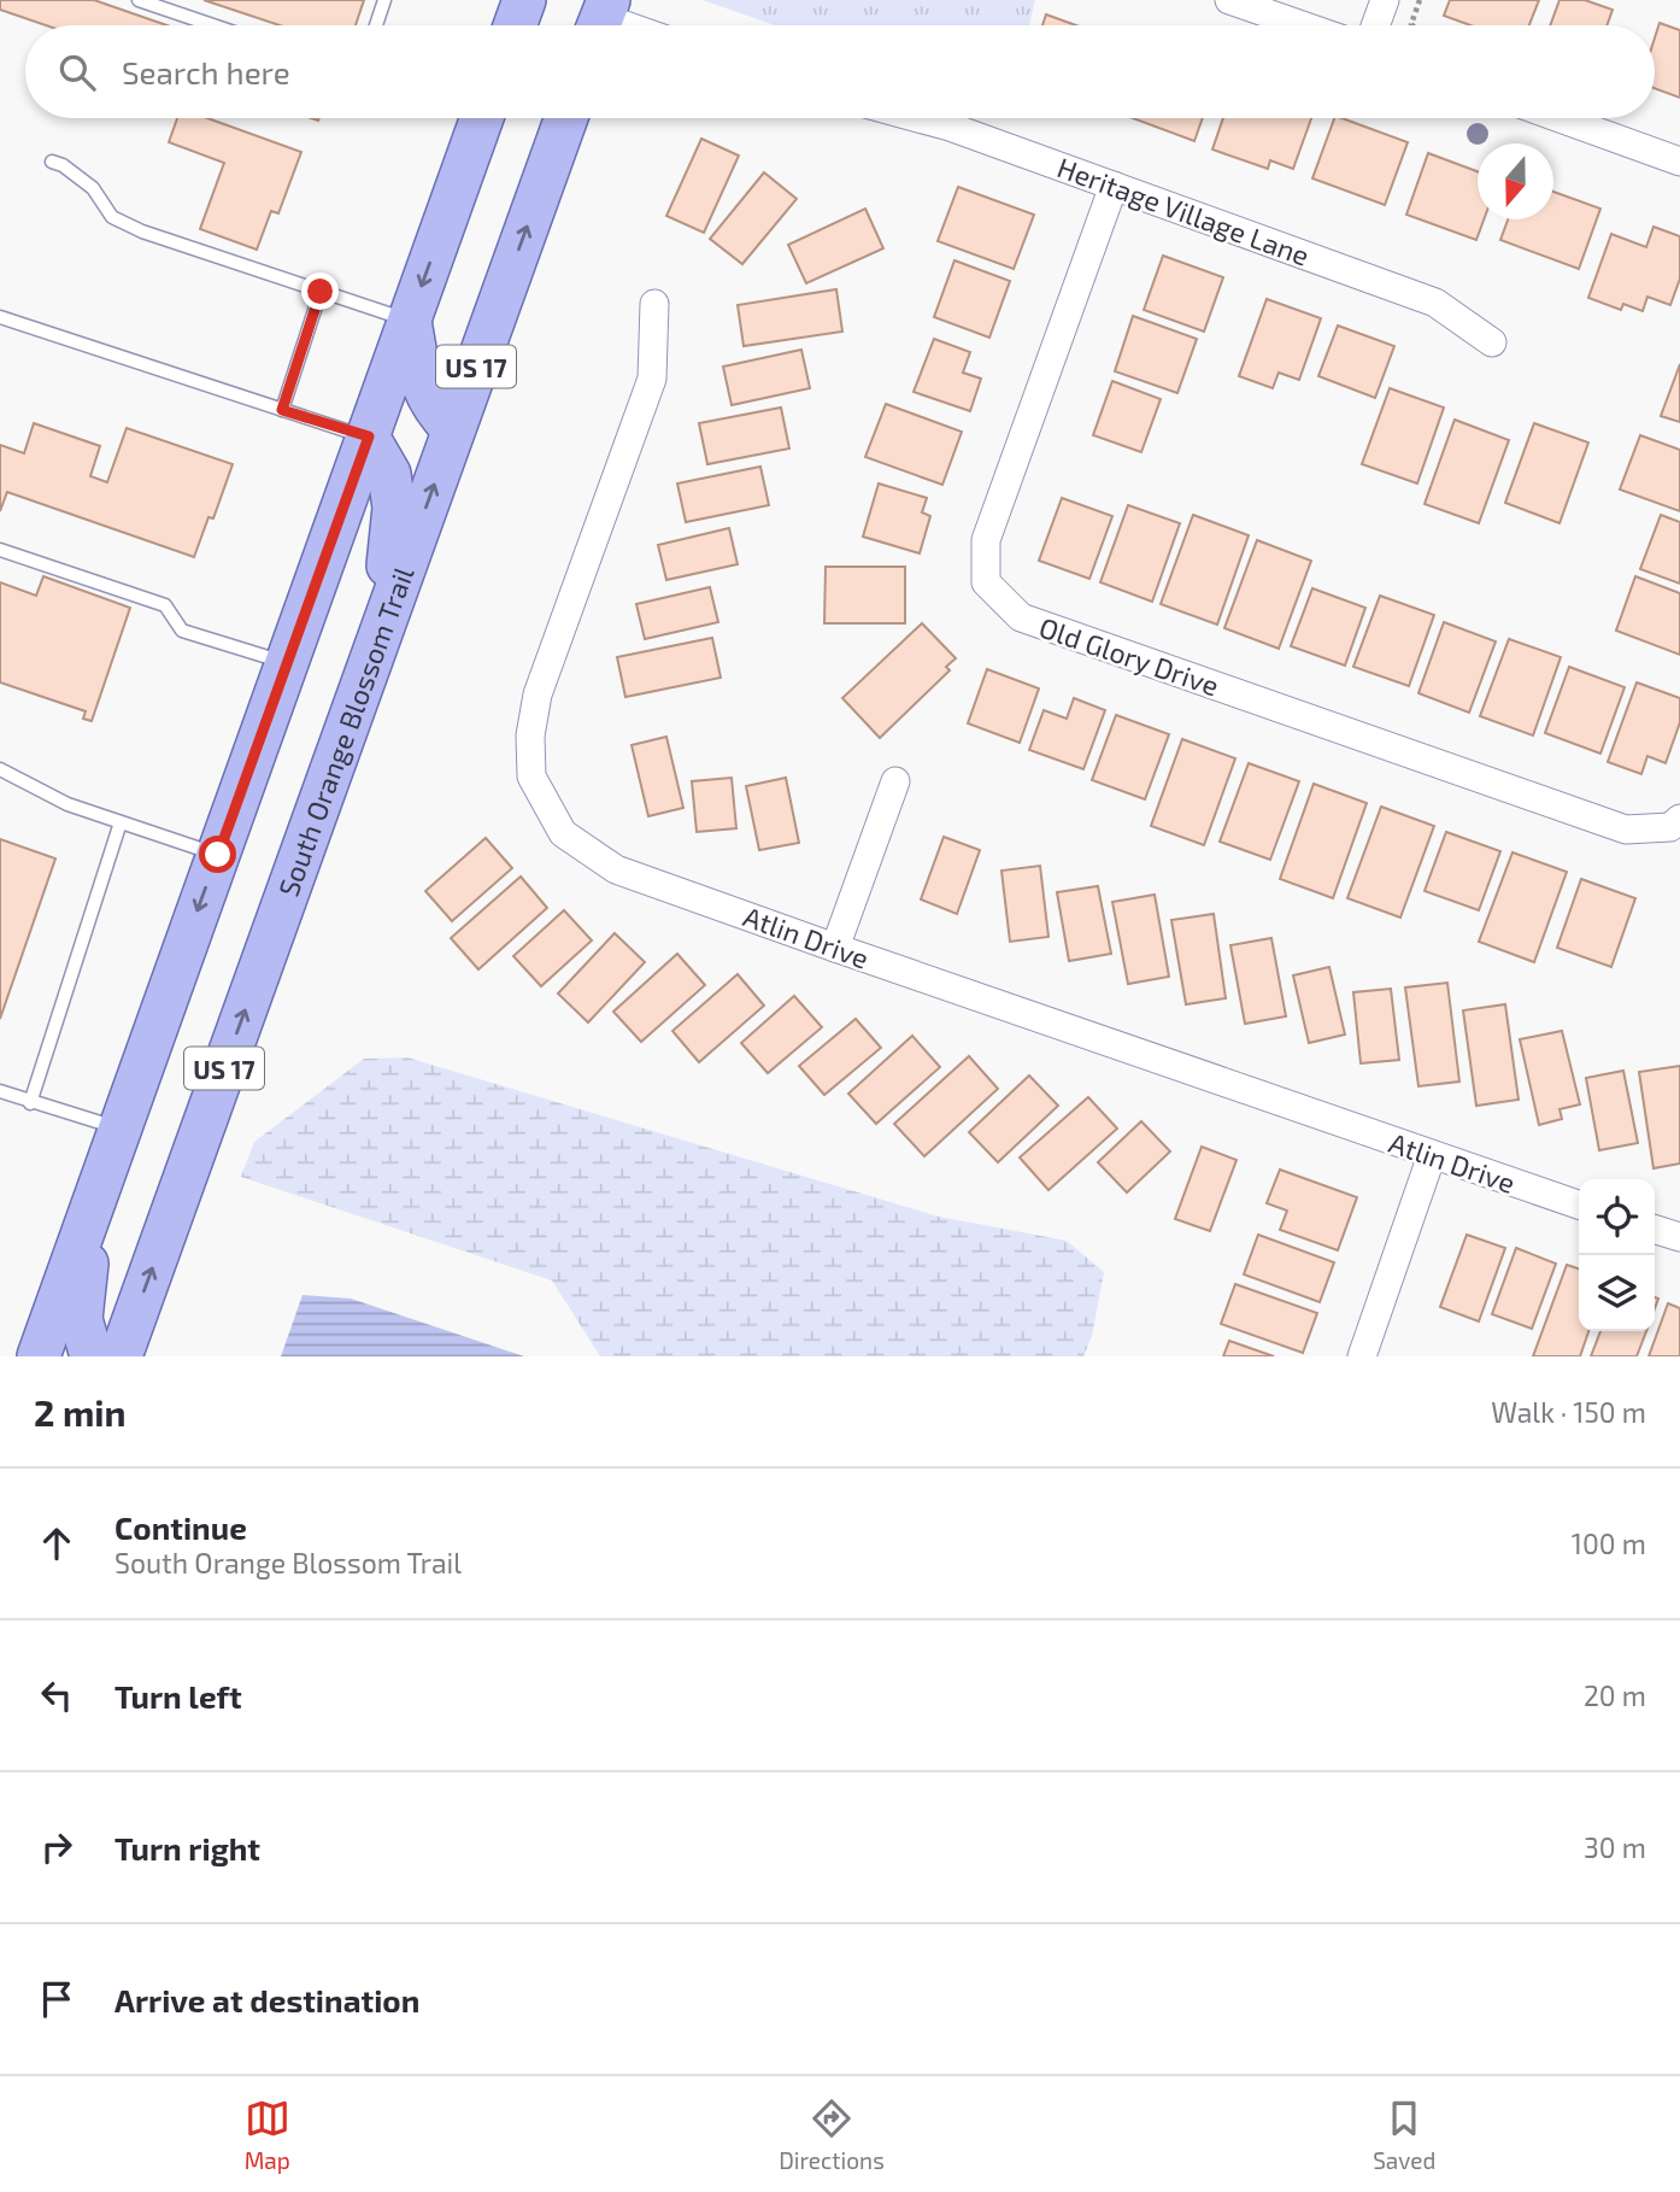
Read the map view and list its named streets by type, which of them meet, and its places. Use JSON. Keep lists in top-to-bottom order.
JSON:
{
  "streets": {
    "main road": ["US 17", "South Orange Blossom Trail"],
    "street": ["Heritage Village Lane", "Old Glory Drive", "Atlin Drive"]
  },
  "crossings": [
    ["Heritage Village Lane", "Old Glory Drive"]
  ],
  "north": "bottom",
  "page": {
    "search": "Search here",
    "heading": ["2 min", "Walk · 150 m"],
    "list": [
      ["Continue", "South Orange Blossom Trail", "100 m"],
      ["Turn left", "20 m"],
      ["Turn right", "30 m"],
      "Arrive at destination"
    ],
    "nav": ["Map", "Directions", "Saved"]
  }
}
